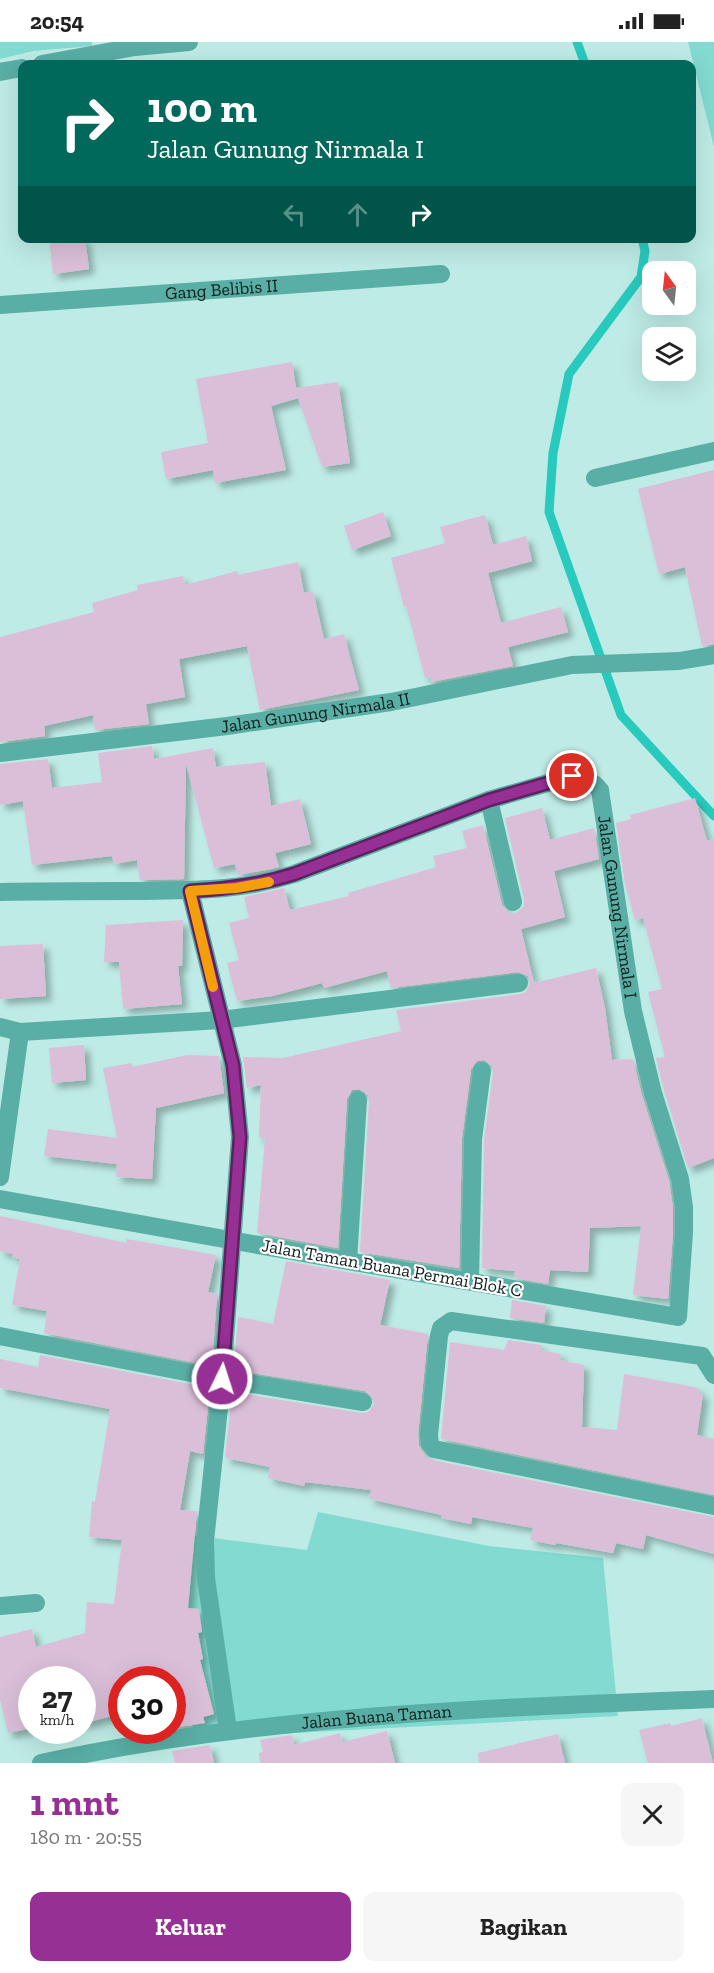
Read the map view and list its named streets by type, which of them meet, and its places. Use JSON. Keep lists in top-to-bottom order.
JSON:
{
  "streets": {
    "street": [
      "Gang Belibis II",
      "Jalan Gunung Nirmala II",
      "Jalan Gunung Nirmala I",
      "Jalan Taman Buana Permai Blok C",
      "Jalan Buana Taman"
    ]
  },
  "crossings": [
    ["Jalan Gunung Nirmala I", "Jalan Taman Buana Permai Blok C"]
  ],
  "north": "top",
  "page": {
    "status": "20:54",
    "turn": ["100 m", "Jalan Gunung Nirmala I"],
    "speed": "27 km/h",
    "limit": "30",
    "heading": ["1 mnt", "180 m · 20:55"],
    "buttons": ["Keluar", "Bagikan"]
  }
}
